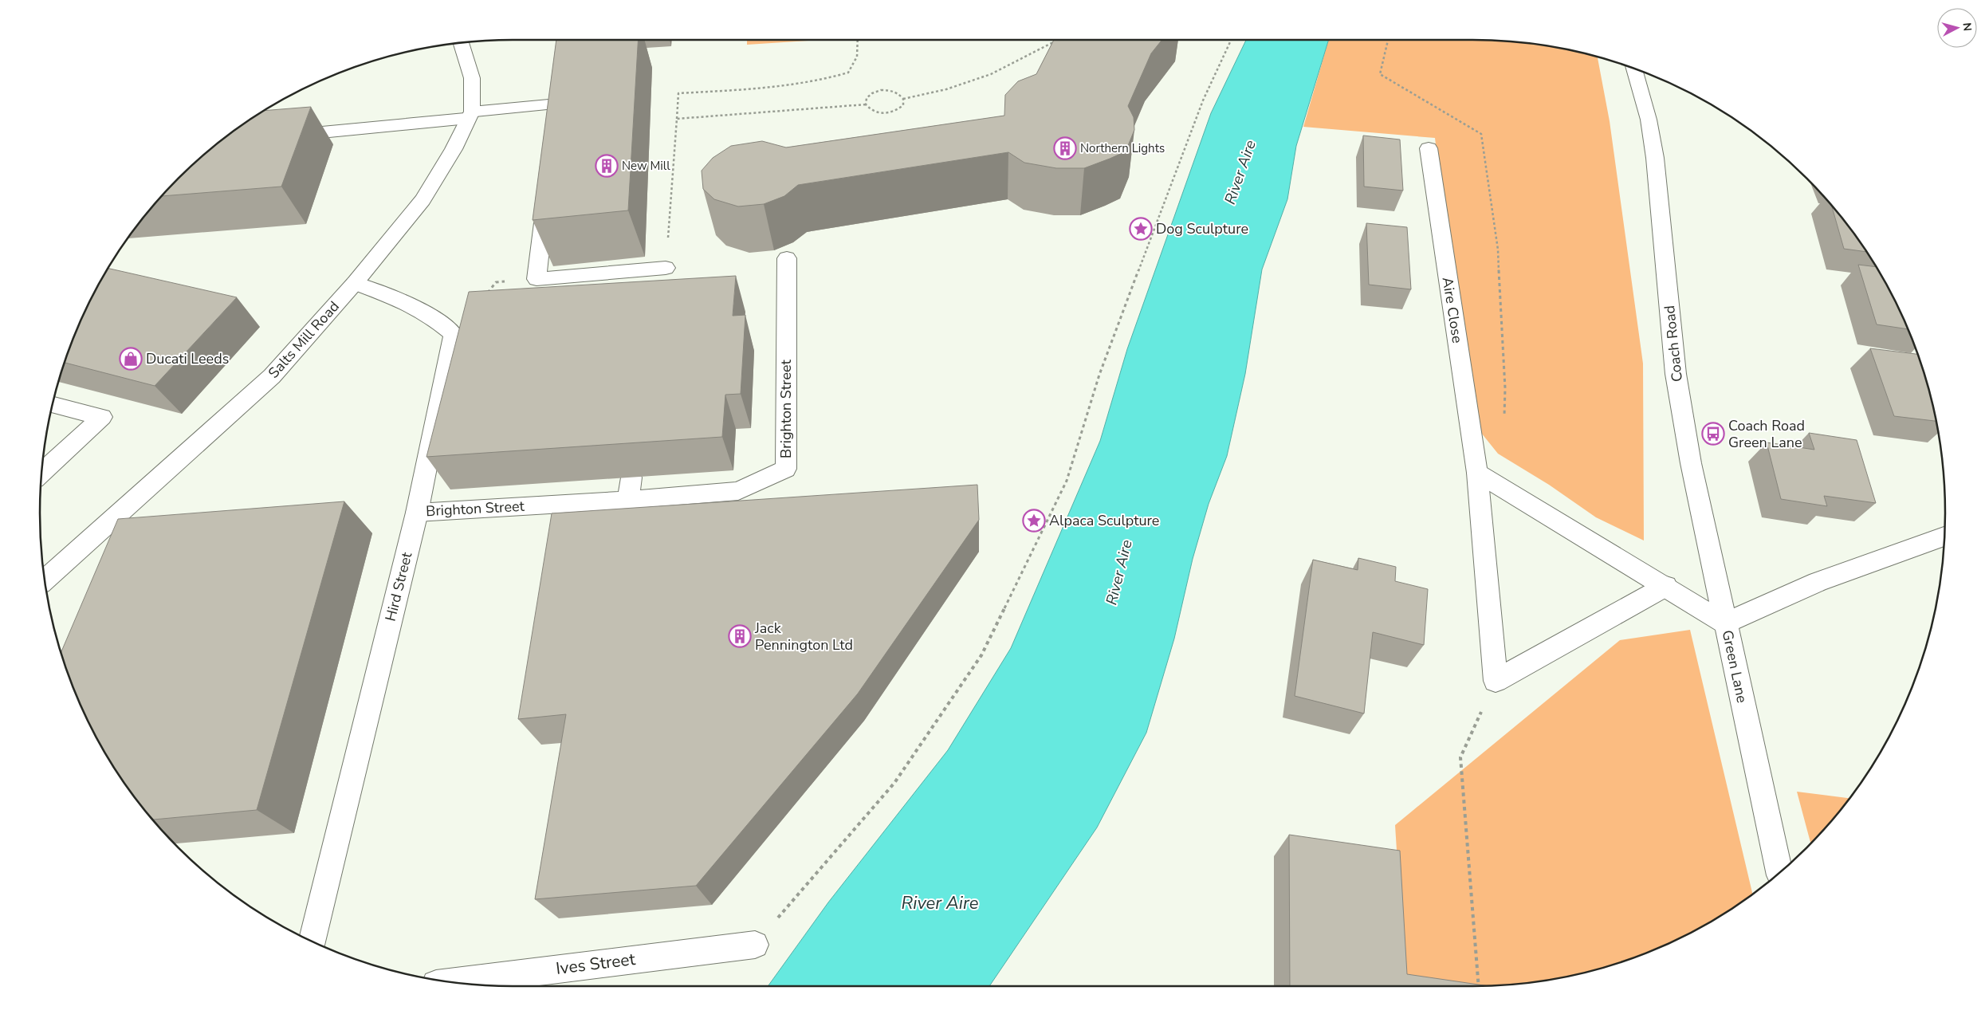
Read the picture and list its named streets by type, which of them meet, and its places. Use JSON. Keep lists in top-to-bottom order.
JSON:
{
  "streets": {
    "street": [
      "Aire Close",
      "Salts Mill Road",
      "Coach Road",
      "Brighton Street",
      "Hird Street",
      "Green Lane",
      "Ives Street"
    ]
  },
  "crossings": [
    ["Coach Road", "Green Lane"],
    ["Brighton Street", "Hird Street"]
  ],
  "water": ["River Aire"],
  "places": {
    "building": ["Northern Lights", "New Mill", "Jack Pennington Ltd"],
    "place": ["Dog Sculpture", "Alpaca Sculpture"],
    "shop": ["Ducati Leeds"],
    "bus stop": ["Coach Road Green Lane"]
  },
  "north": "right"
}
